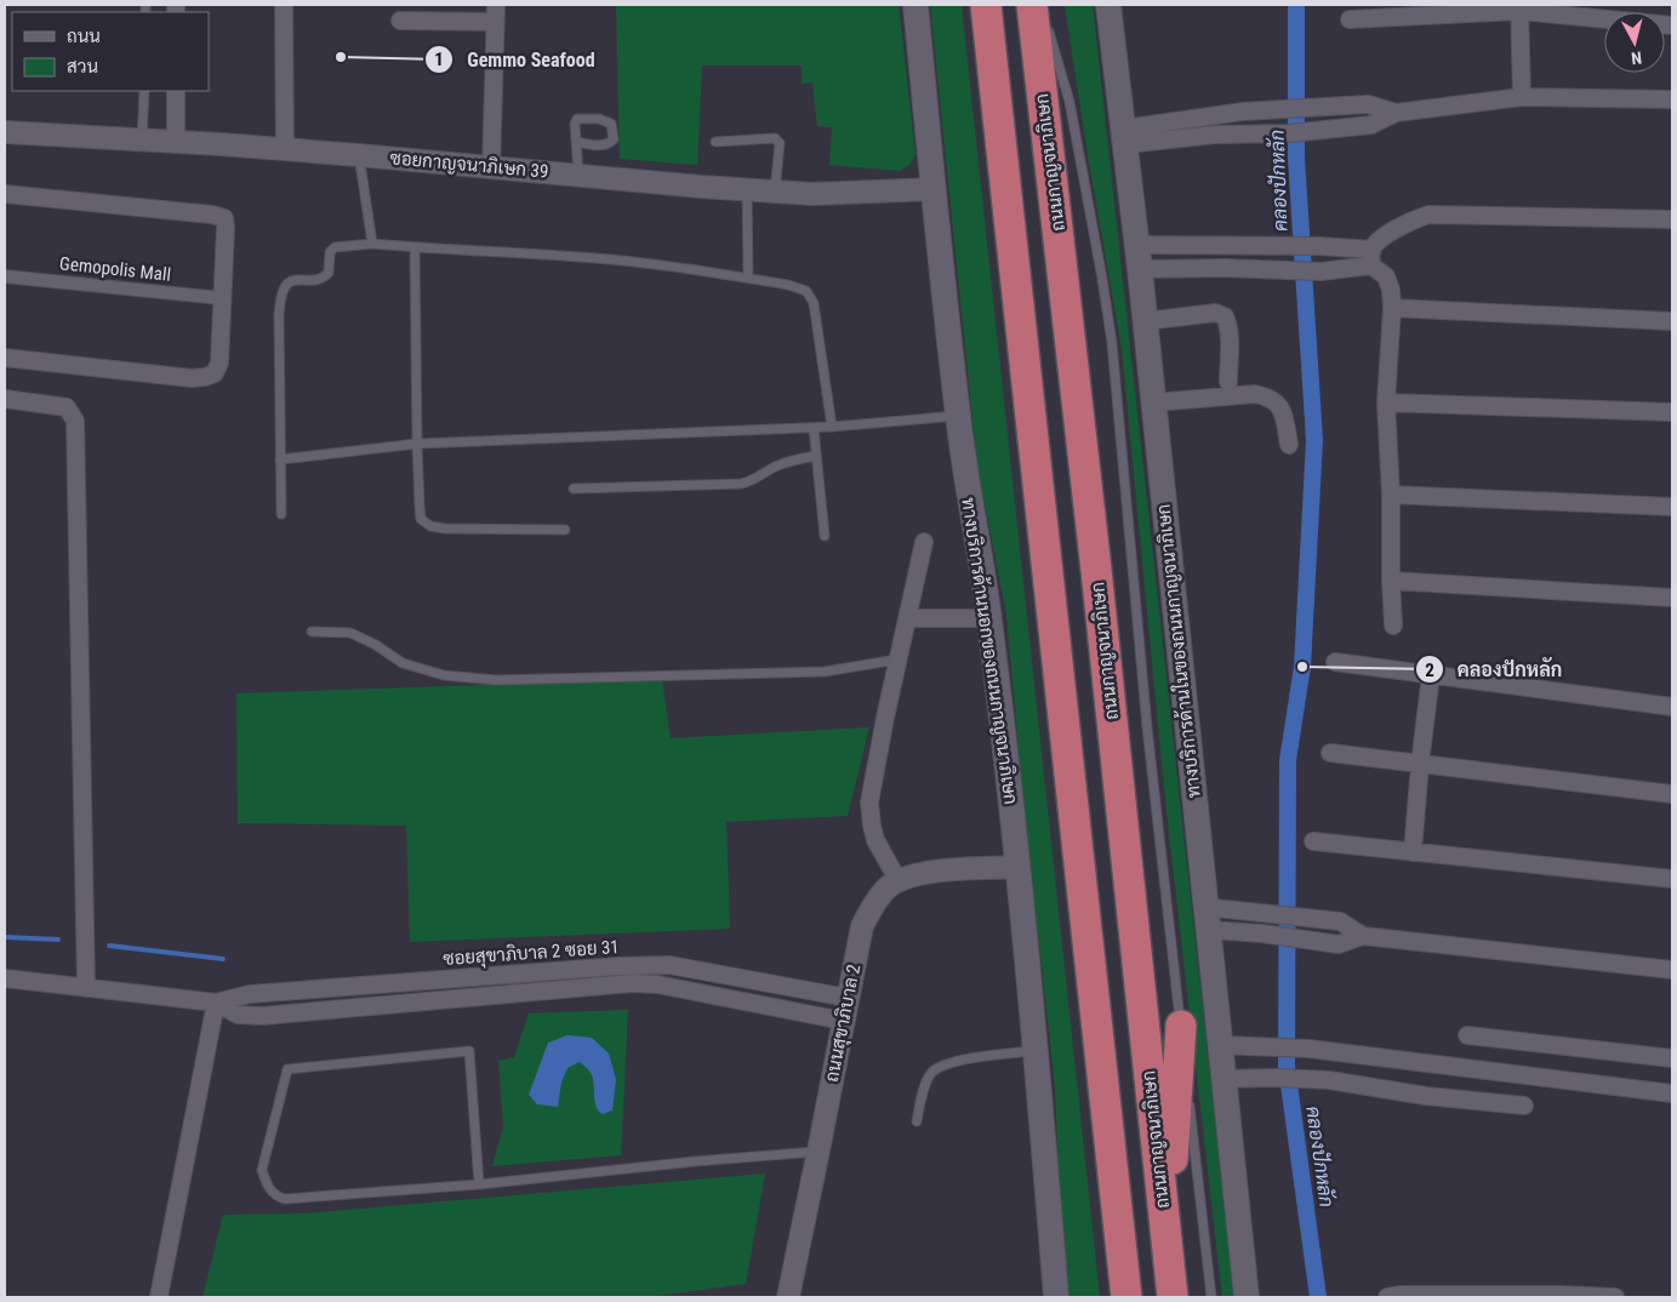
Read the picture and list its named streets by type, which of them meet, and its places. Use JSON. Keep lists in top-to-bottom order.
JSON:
{
  "streets": {
    "highway": ["ถนนกาญจนาภิเษก"],
    "main road": ["ทางบริการด้านนอกของถนนกาญจนาภิเษก", "ทางบริการด้านในของถนนกาญจนาภิเษก"],
    "street": [
      "ซอยกาญจนาภิเษก 39",
      "Gemopolis Mall",
      "ซอยสุขาภิบาล 2 ซอย 31",
      "ถนนสุขาภิบาล 2"
    ]
  },
  "crossings": [
    ["ซอยกาญจนาภิเษก 39", "ทางบริการด้านนอกของถนนกาญจนาภิเษก"],
    ["ทางบริการด้านนอกของถนนกาญจนาภิเษก", "ถนนสุขาภิบาล 2"],
    ["ซอยสุขาภิบาล 2 ซอย 31", "ถนนสุขาภิบาล 2"]
  ],
  "water": ["คลองปักหลัก"],
  "places": ["Gemmo Seafood", "คลองปักหลัก"],
  "legend": ["ถนน", "สวน"],
  "north": "bottom"
}
